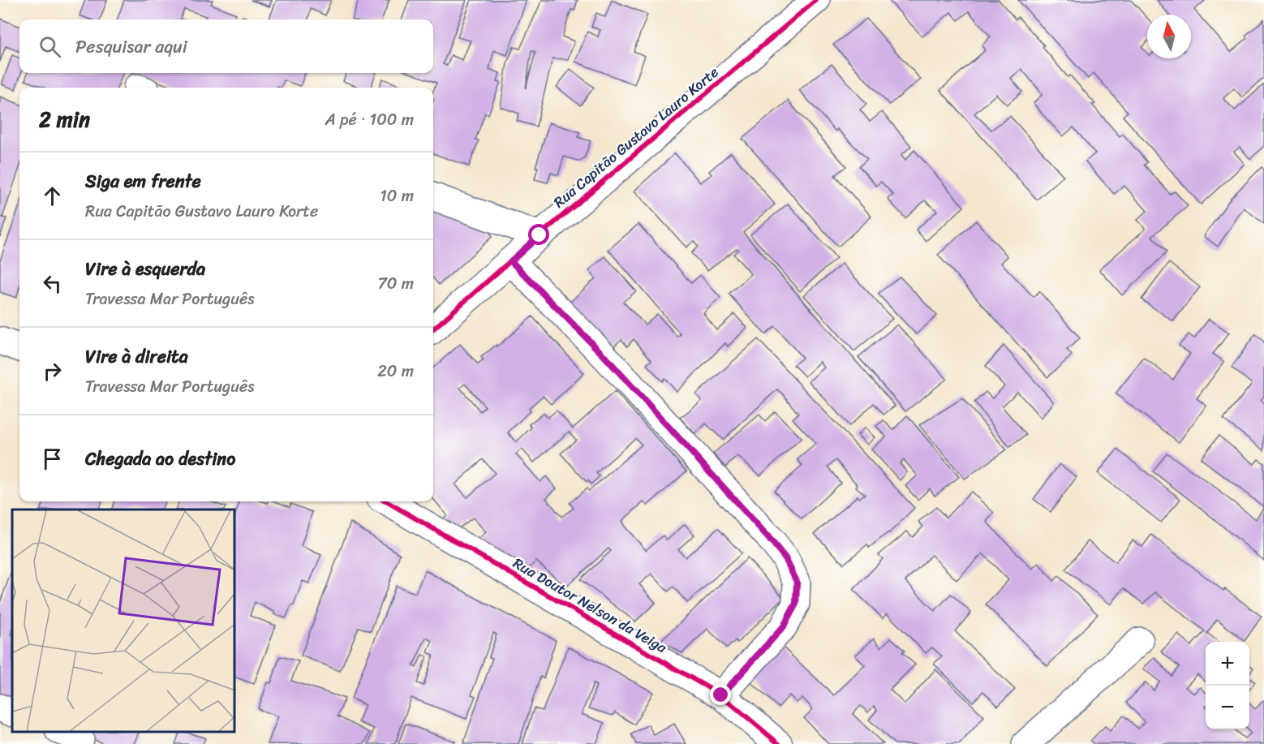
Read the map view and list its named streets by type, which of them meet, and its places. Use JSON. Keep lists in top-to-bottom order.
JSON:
{
  "streets": {
    "street": ["Rua Capitão Gustavo Lauro Korte", "Rua Doutor Nelson da Veiga"]
  },
  "north": "top",
  "page": {
    "search": "Pesquisar aqui",
    "heading": ["2 min", "A pé · 100 m"],
    "list": [
      ["Siga em frente", "Rua Capitão Gustavo Lauro Korte", "10 m"],
      ["Vire à esquerda", "Travessa Mar Português", "70 m"],
      ["Vire à direita", "Travessa Mar Português", "20 m"],
      "Chegada ao destino"
    ],
    "map_buttons": ["+", "−"]
  }
}
